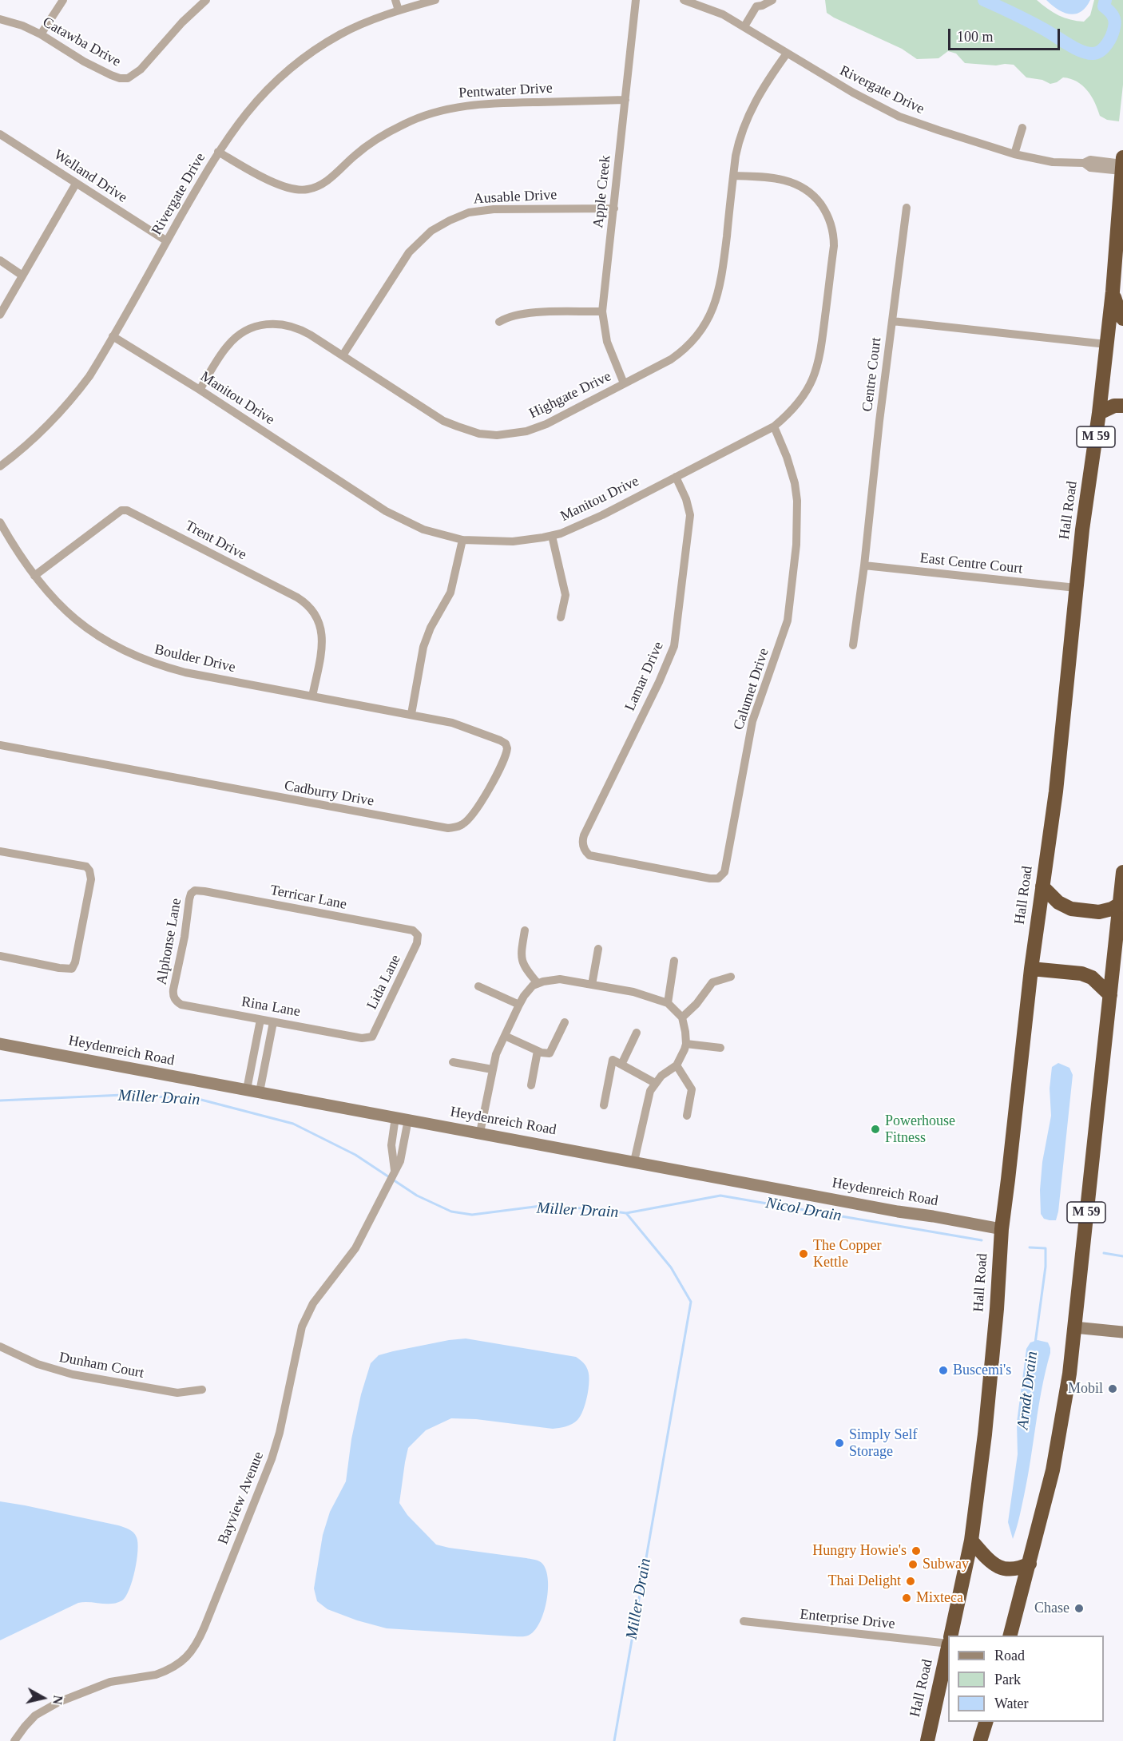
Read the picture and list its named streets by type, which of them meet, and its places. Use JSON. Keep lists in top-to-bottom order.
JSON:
{
  "streets": {
    "highway": ["M 59", "Hall Road"],
    "street": [
      "Catawba Drive",
      "Rivergate Drive",
      "Pentwater Drive",
      "Welland Drive",
      "Apple Creek",
      "Ausable Drive",
      "Centre Court",
      "Highgate Drive",
      "Manitou Drive",
      "Trent Drive",
      "East Centre Court",
      "Boulder Drive",
      "Lamar Drive",
      "Calumet Drive",
      "Cadburry Drive",
      "Terricar Lane",
      "Alphonse Lane",
      "Lida Lane",
      "Rina Lane",
      "Heydenreich Road",
      "Dunham Court",
      "Bayview Avenue",
      "Enterprise Drive"
    ]
  },
  "crossings": [
    ["Rivergate Drive", "Pentwater Drive"],
    ["Rivergate Drive", "Welland Drive"],
    ["Rivergate Drive", "Highgate Drive"],
    ["Rivergate Drive", "Manitou Drive"],
    ["Rivergate Drive", "Hall Road"],
    ["Pentwater Drive", "Apple Creek"],
    ["Apple Creek", "Ausable Drive"],
    ["Apple Creek", "Highgate Drive"],
    ["Ausable Drive", "Highgate Drive"],
    ["Centre Court", "Hall Road"],
    ["Centre Court", "East Centre Court"],
    ["Highgate Drive", "Manitou Drive"],
    ["Manitou Drive", "Lamar Drive"],
    ["Manitou Drive", "Calumet Drive"],
    ["Hall Road", "East Centre Court"],
    ["Hall Road", "Heydenreich Road"],
    ["Trent Drive", "Boulder Drive"],
    ["Boulder Drive", "Cadburry Drive"],
    ["Lamar Drive", "Calumet Drive"],
    ["Terricar Lane", "Alphonse Lane"],
    ["Terricar Lane", "Lida Lane"],
    ["Alphonse Lane", "Rina Lane"],
    ["Lida Lane", "Rina Lane"],
    ["Heydenreich Road", "Bayview Avenue"]
  ],
  "water": ["Miller Drain", "Nicol Drain", "Arndt Drain"],
  "places": [
    "Powerhouse Fitness",
    "The Copper Kettle",
    "Buscemi's",
    "Mobil",
    "Simply Self Storage",
    "Hungry Howie's",
    "Subway",
    "Thai Delight",
    "Mixteca",
    "Chase"
  ],
  "legend": ["Road", "Park", "Water"],
  "scale_bar": "100 m",
  "north": "right"
}
